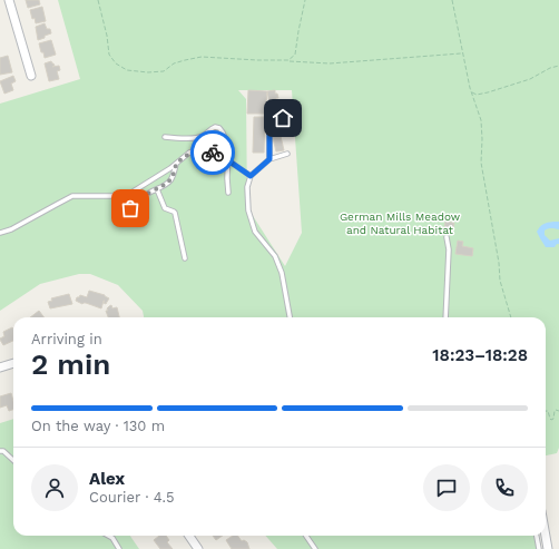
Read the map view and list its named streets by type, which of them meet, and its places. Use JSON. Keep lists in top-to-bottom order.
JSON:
{
  "parks": ["German Mills Meadow and Natural Habitat"],
  "page": {
    "heading": ["2 min", "Arriving in", "18:23–18:28"],
    "panel": ["Alex", "Courier · 4.5"],
    "bar": "On the way · 130 m"
  }
}
